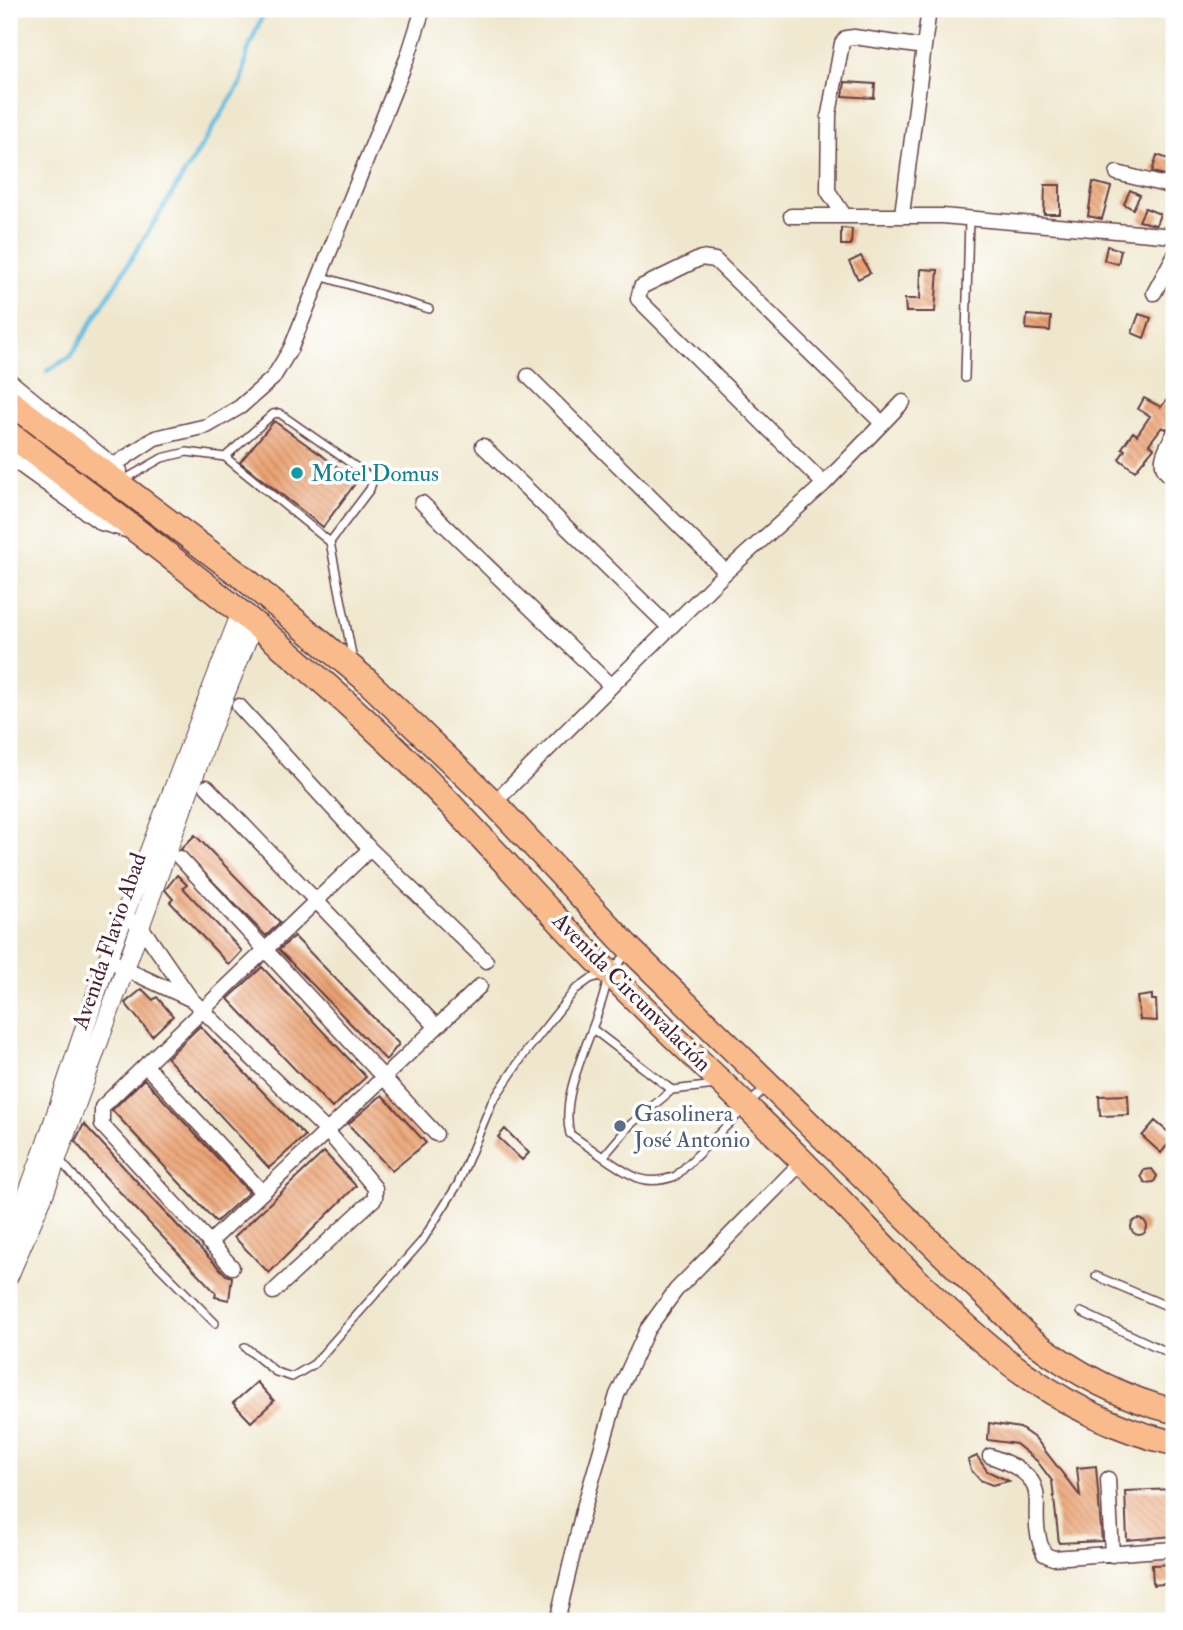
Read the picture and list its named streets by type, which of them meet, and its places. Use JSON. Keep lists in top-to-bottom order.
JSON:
{
  "streets": {
    "highway": ["Avenida Circunvalación"],
    "street": ["Avenida Flavio Abad"]
  },
  "crossings": [
    ["Avenida Flavio Abad", "Avenida Circunvalación"]
  ],
  "places": ["Motel Domus", "Gasolinera José Antonio"]
}
